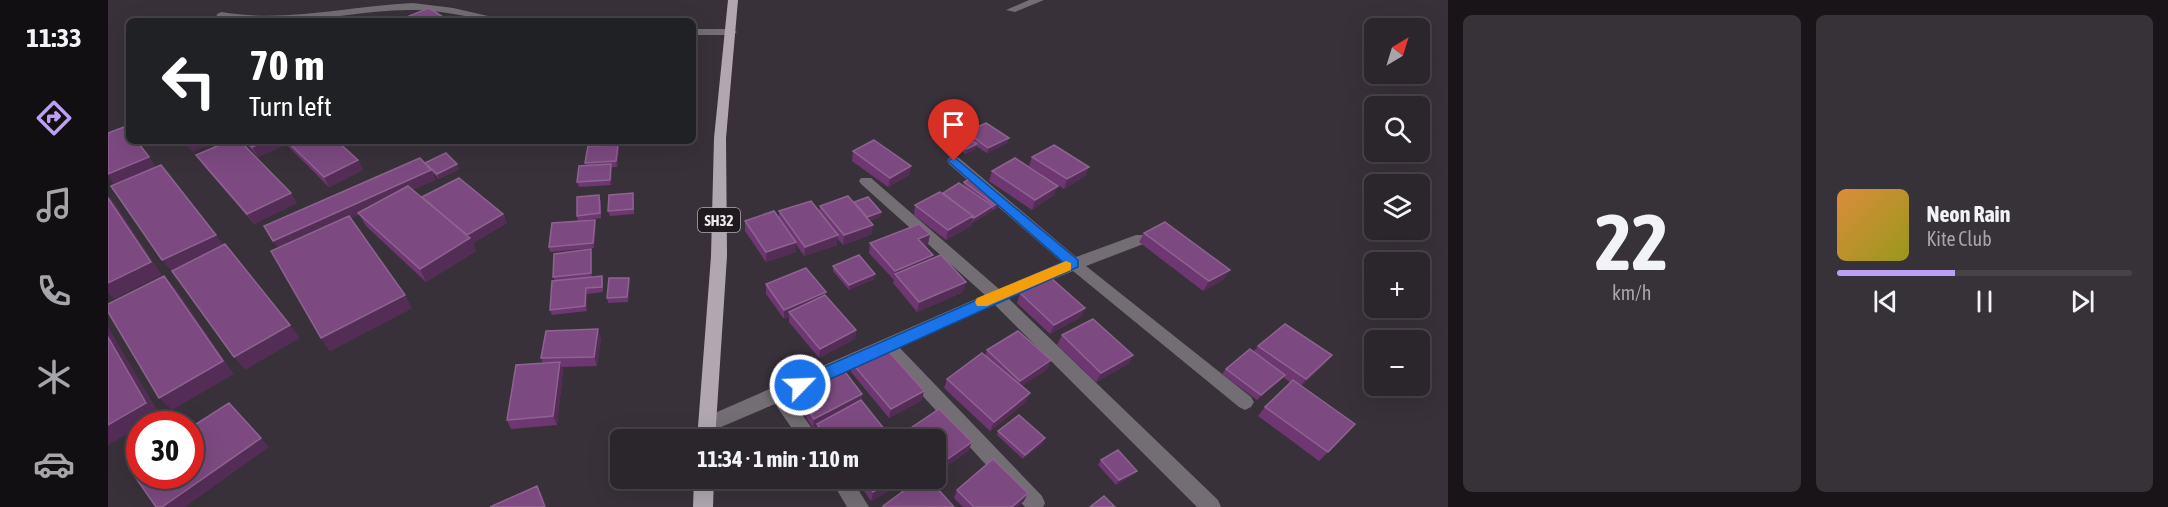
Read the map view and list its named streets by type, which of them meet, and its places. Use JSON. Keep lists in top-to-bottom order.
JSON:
{
  "streets": {
    "main road": ["SH32"]
  },
  "north": "top right",
  "page": {
    "tabs": "11:33",
    "tile": ["22", "km/h"],
    "map_buttons": ["+", "−"],
    "turn": ["70 m", "Turn left"],
    "song": ["Neon Rain", "Kite Club"],
    "limit": "30",
    "trip": "11:34 · 1 min · 110 m"
  }
}
